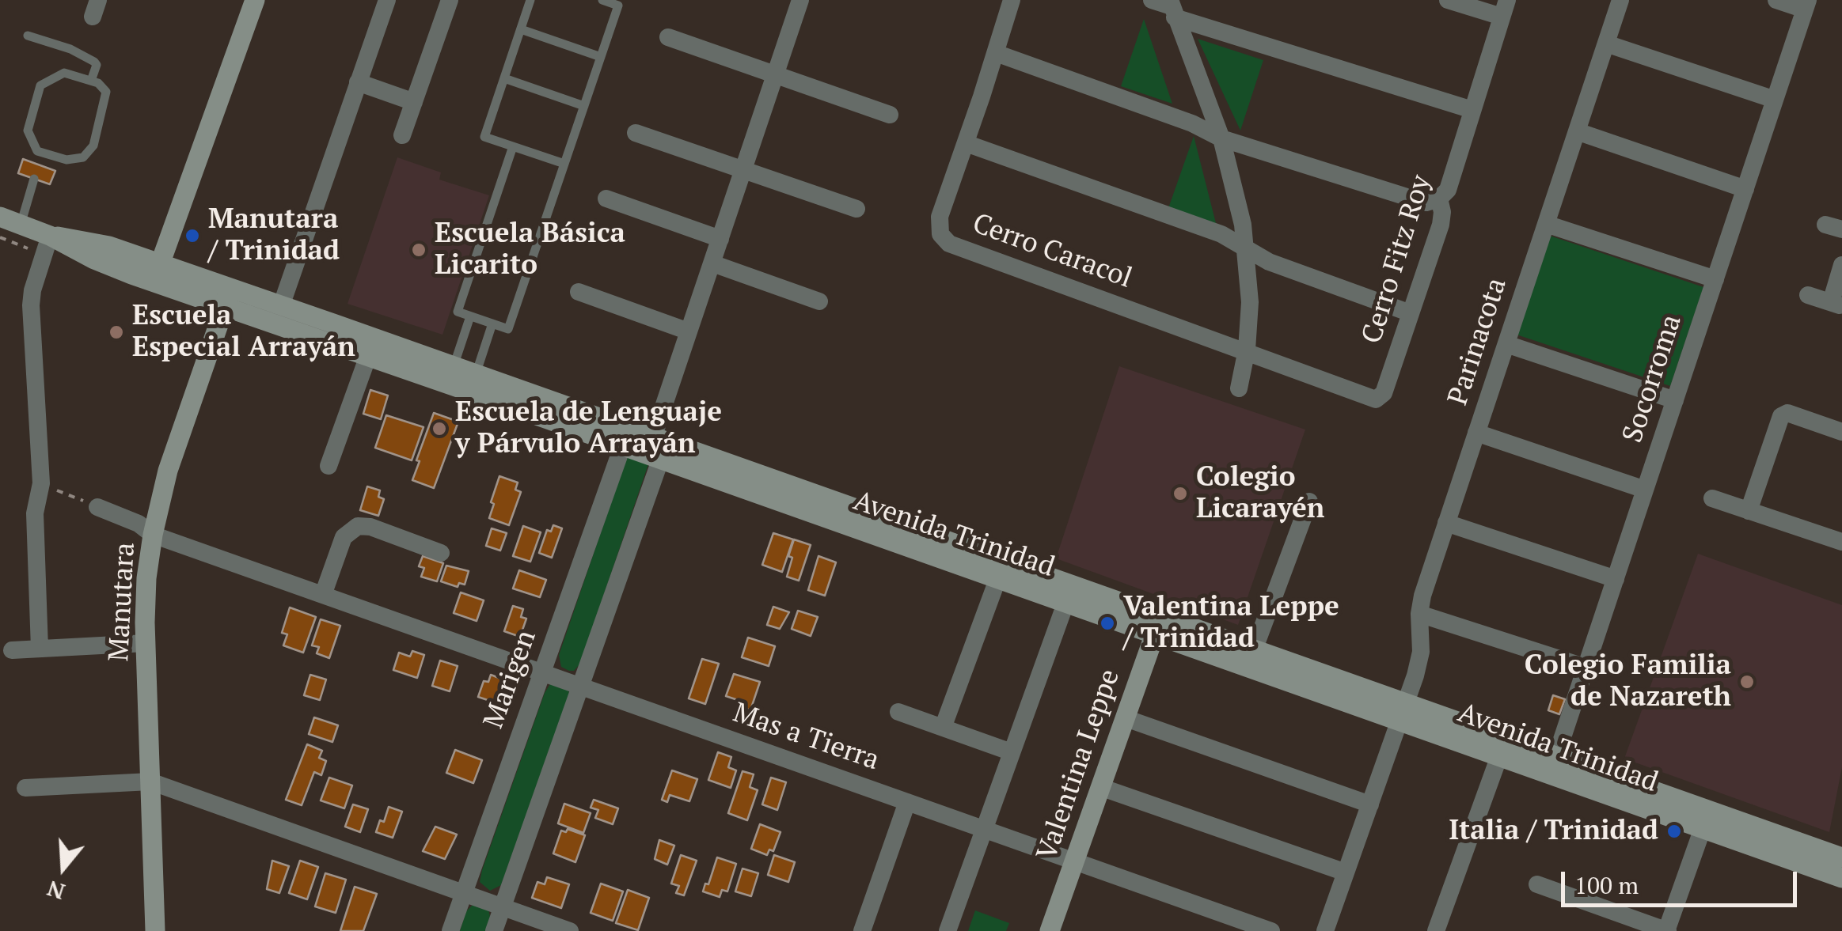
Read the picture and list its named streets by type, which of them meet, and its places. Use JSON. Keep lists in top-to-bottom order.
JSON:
{
  "streets": {
    "main road": ["Avenida Trinidad", "Manutara", "Valentina Leppe"],
    "street": [
      "Cerro Caracol",
      "Cerro Fitz Roy",
      "Parinacota",
      "Socorroma",
      "Marigen",
      "Mas a Tierra"
    ]
  },
  "crossings": [
    ["Cerro Caracol", "Cerro Fitz Roy"],
    ["Parinacota", "Avenida Trinidad"],
    ["Socorroma", "Avenida Trinidad"],
    ["Avenida Trinidad", "Manutara"],
    ["Avenida Trinidad", "Marigen"],
    ["Avenida Trinidad", "Valentina Leppe"],
    ["Manutara", "Mas a Tierra"],
    ["Marigen", "Mas a Tierra"],
    ["Mas a Tierra", "Valentina Leppe"]
  ],
  "places": [
    "Manutara / Trinidad",
    "Escuela Básica Licarito",
    "Escuela Especial Arrayán",
    "Escuela de Lenguaje y Párvulo Arrayán",
    "Colegio Licarayén",
    "Valentina Leppe / Trinidad",
    "Colegio Familia de Nazareth",
    "Italia / Trinidad"
  ],
  "scale_bar": "100 m",
  "north": "bottom"
}
